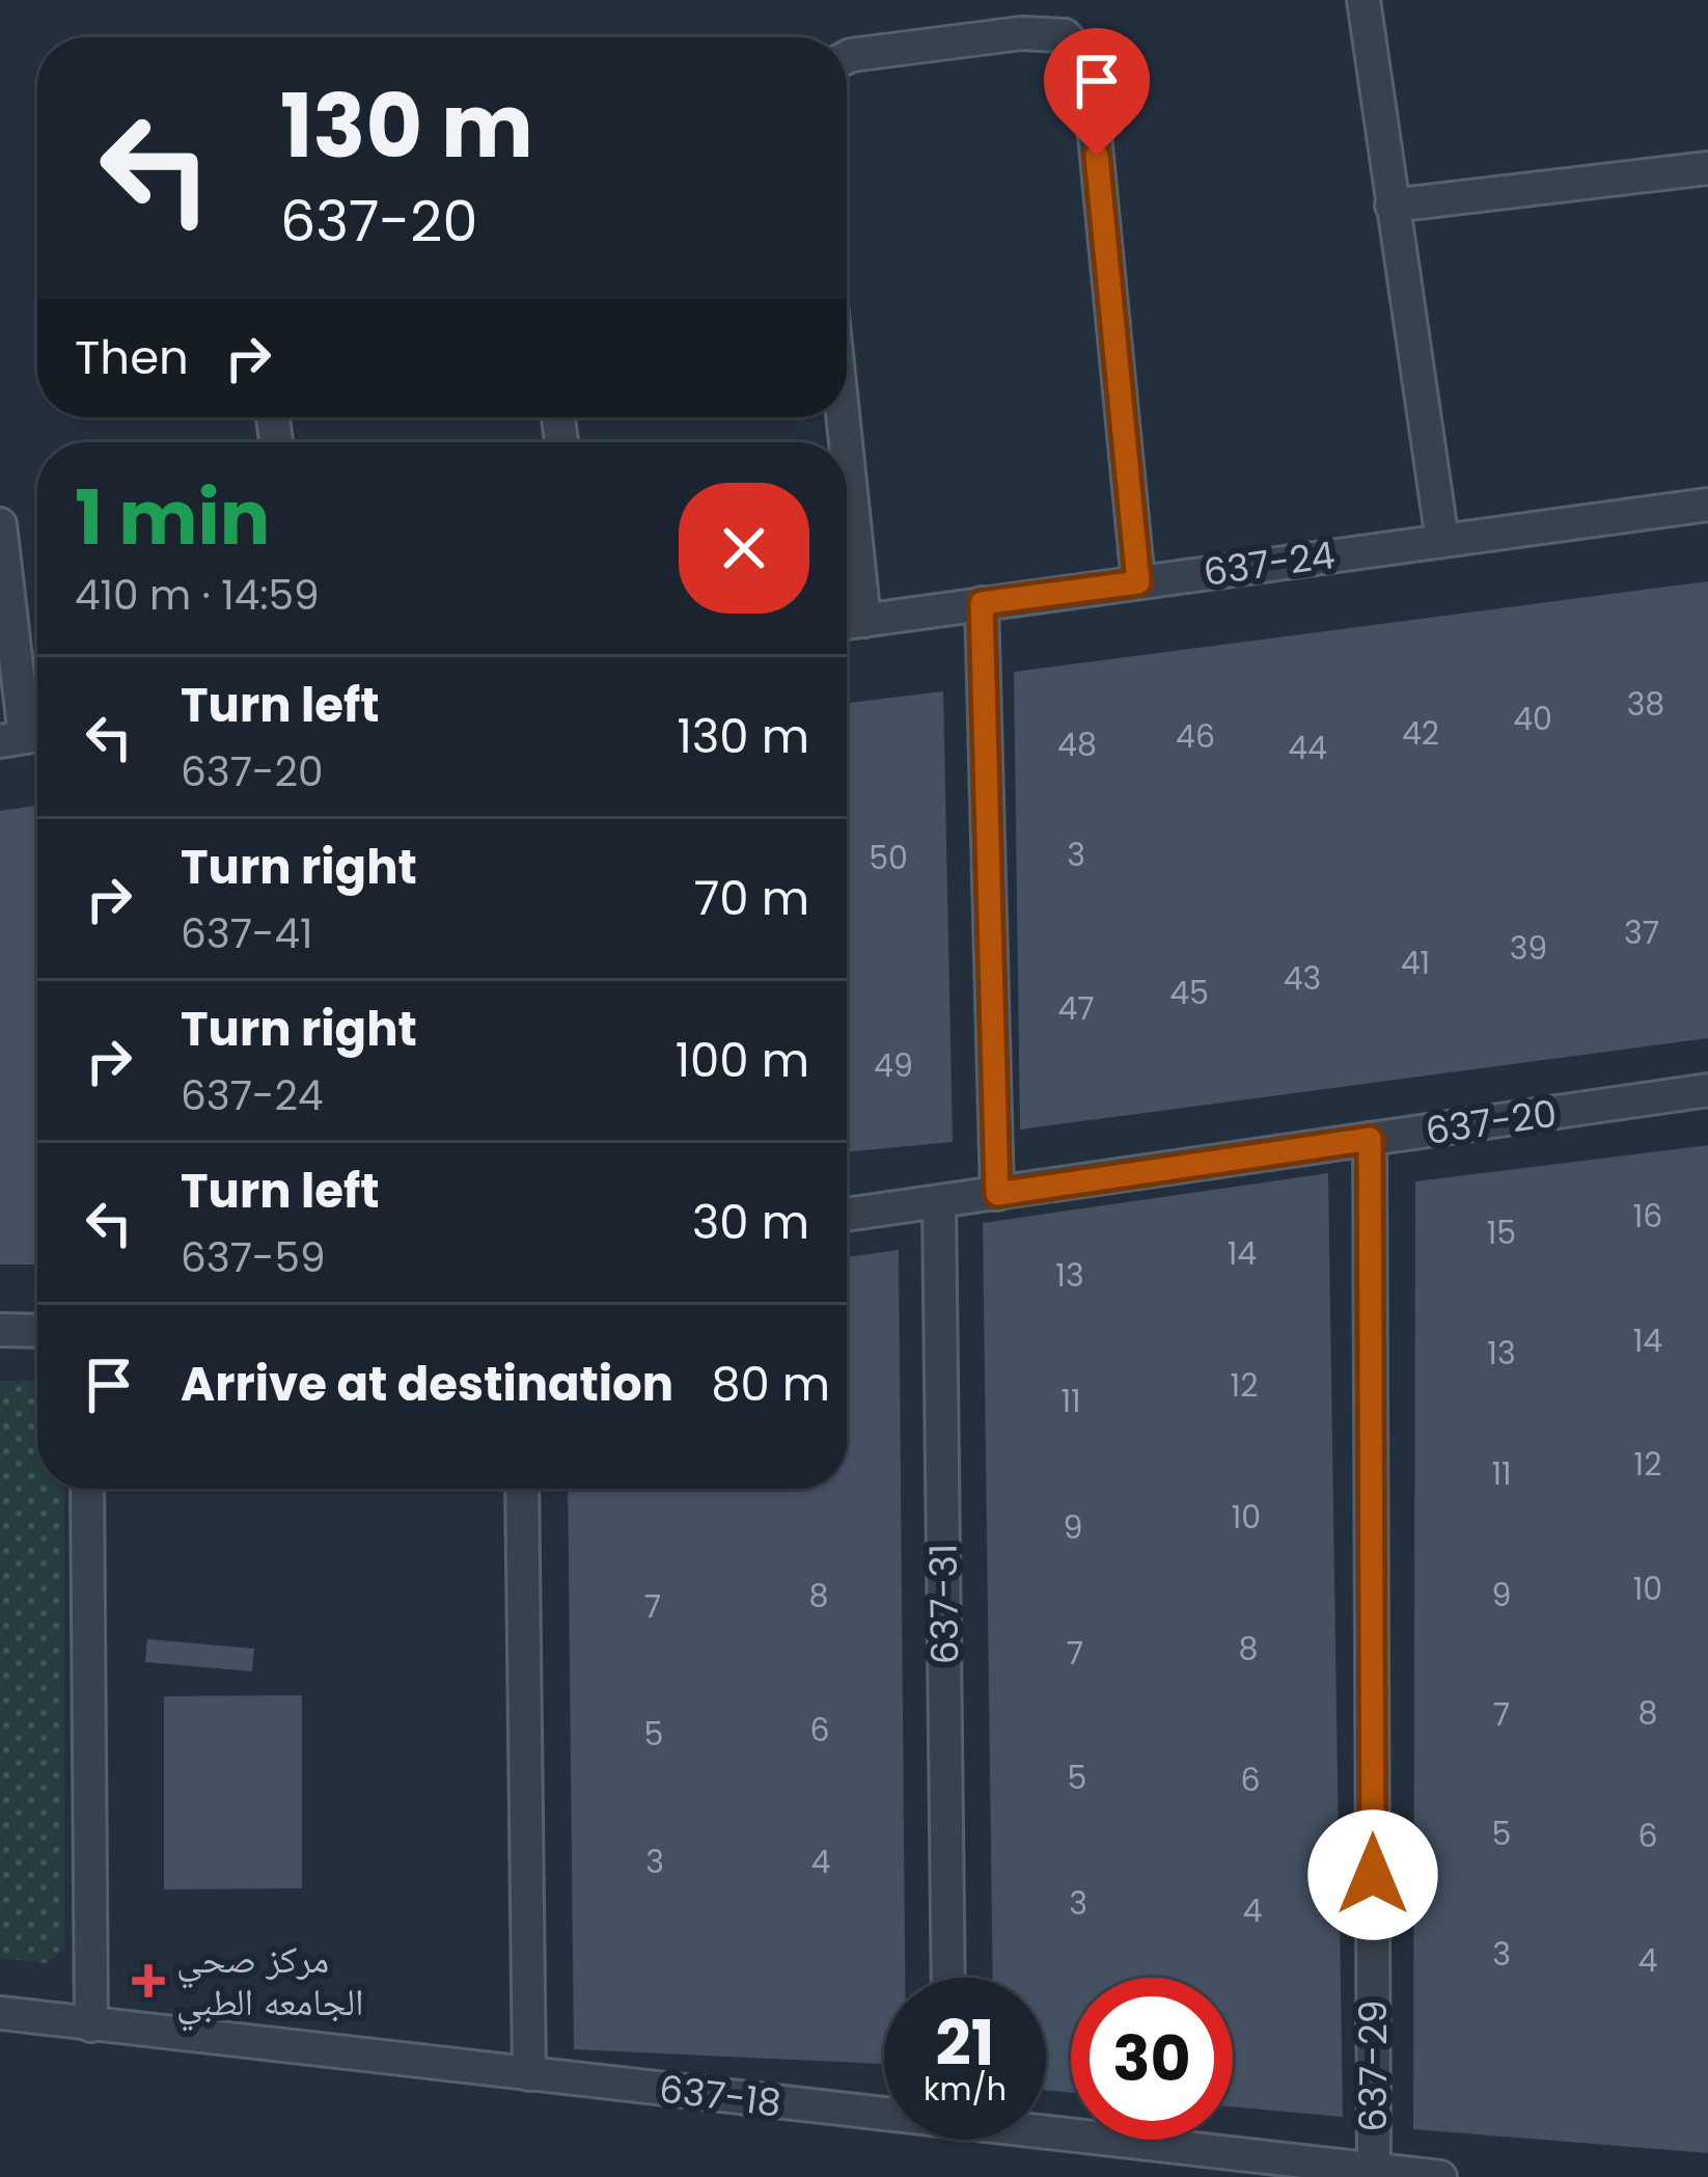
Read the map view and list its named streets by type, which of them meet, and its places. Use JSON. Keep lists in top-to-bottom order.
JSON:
{
  "streets": {
    "street": [
      "637-24",
      "637-20",
      "637-31",
      "637-29",
      "637-18"
    ]
  },
  "crossings": [
    ["637-20", "637-31"],
    ["637-20", "637-29"],
    ["637-29", "637-18"]
  ],
  "places": {
    "health": ["مركز صحي الجامعه الطبي"]
  },
  "house_numbers": [
    "38",
    "40",
    "42",
    "46",
    "48",
    "44",
    "3",
    "50",
    "37",
    "39",
    "41",
    "43",
    "45",
    "47",
    "49",
    "16",
    "15",
    "14",
    "13",
    "14",
    "13",
    "12",
    "11",
    "12",
    "11",
    "10",
    "9",
    "10",
    "9",
    "8",
    "7",
    "8",
    "7",
    "8",
    "7",
    "6",
    "5",
    "5",
    "6",
    "5",
    "6",
    "3",
    "4",
    "3",
    "4",
    "3",
    "4"
  ],
  "page": {
    "turn": ["130 m", "637-20"],
    "then": "Then",
    "heading": ["1 min", "410 m · 14:59"],
    "list": [
      {
        "name": "Turn left",
        "note": "637-20",
        "value": "130 m"
      },
      {
        "name": "Turn right",
        "note": "637-41",
        "value": "70 m"
      },
      {
        "name": "Turn right",
        "note": "637-24",
        "value": "100 m"
      },
      {
        "name": "Turn left",
        "note": "637-59",
        "value": "30 m"
      },
      {
        "name": "Arrive at destination",
        "value": "80 m"
      }
    ],
    "speed": "21 km/h",
    "limit": "30"
  }
}
